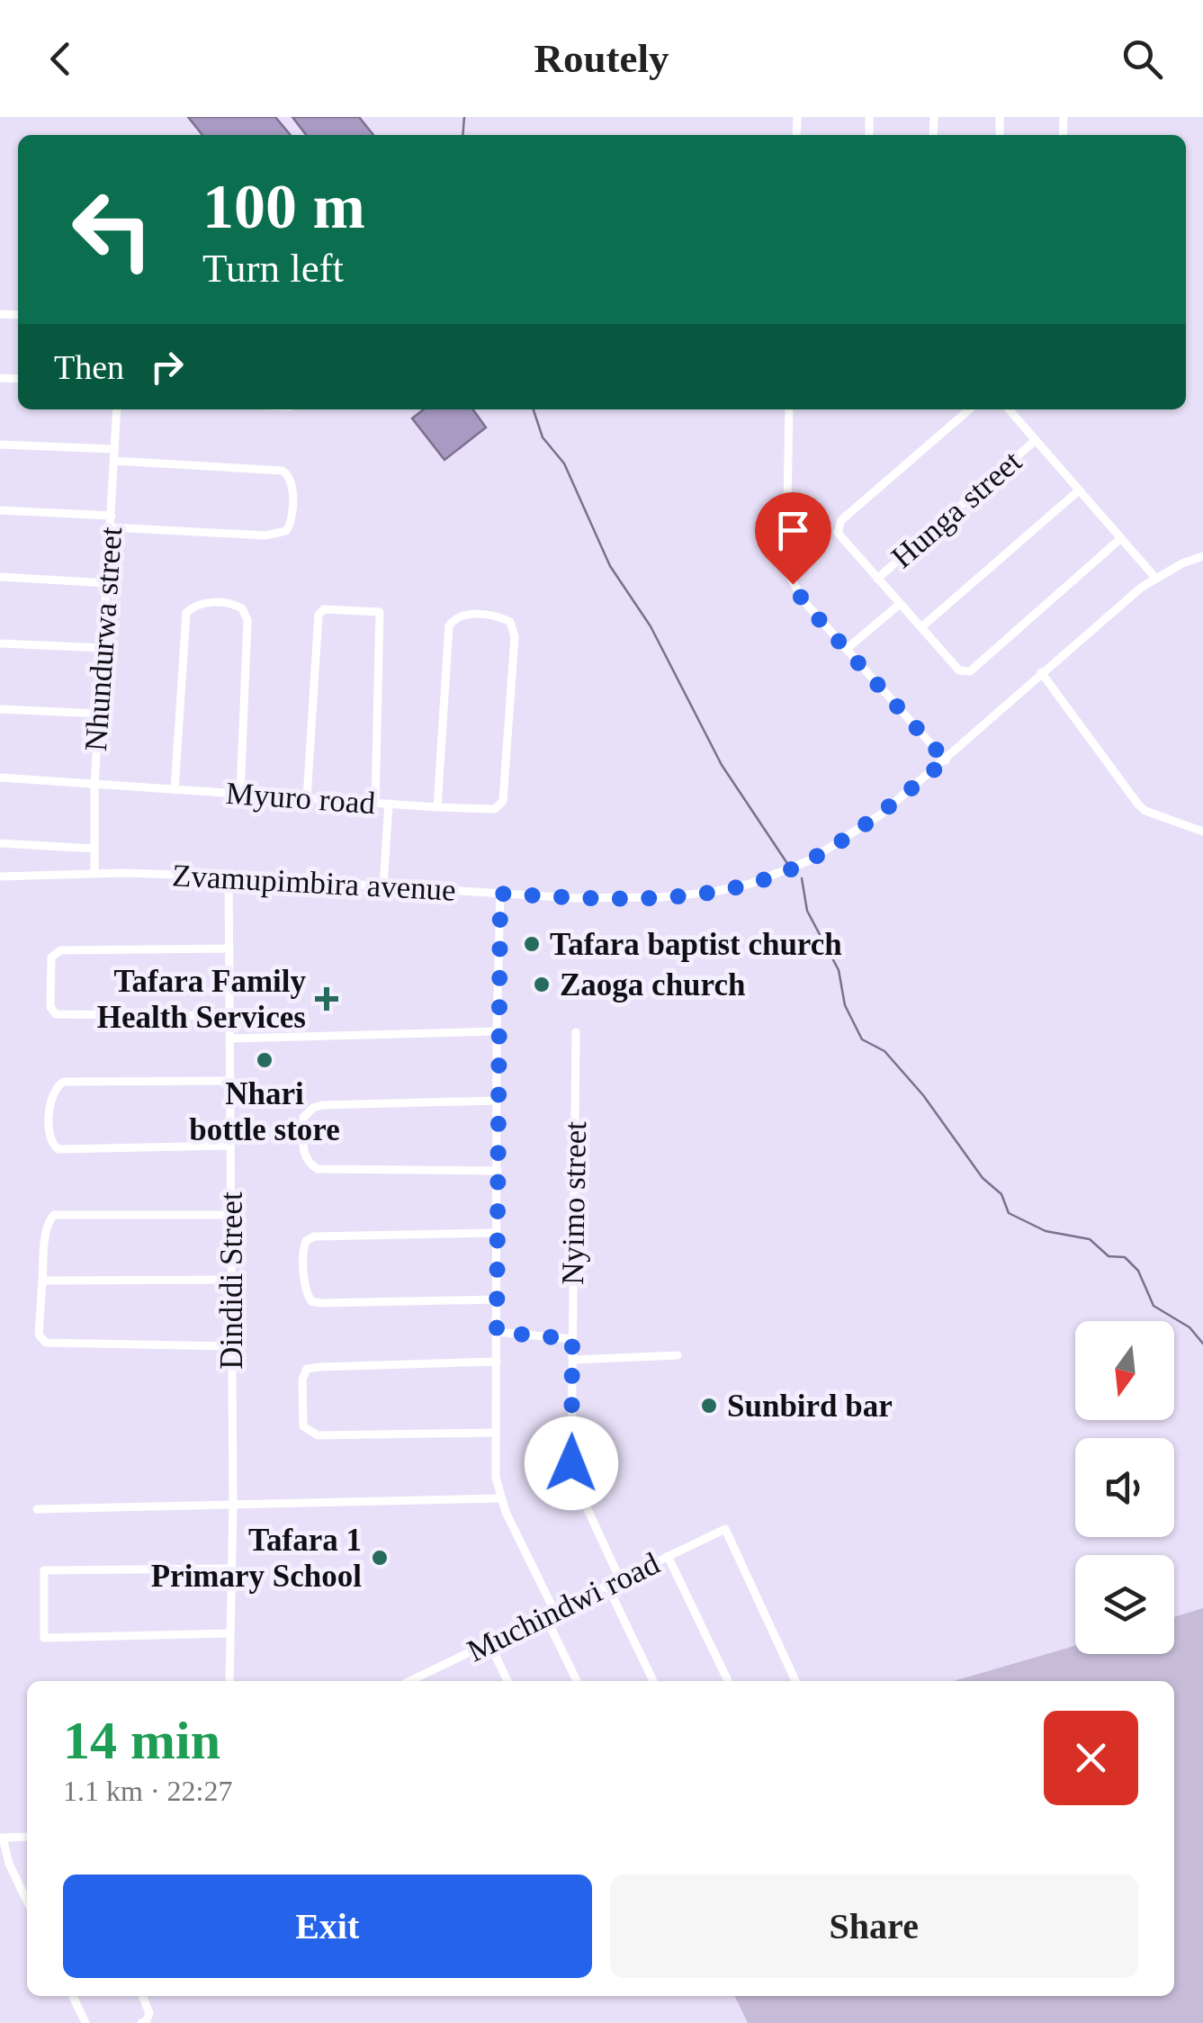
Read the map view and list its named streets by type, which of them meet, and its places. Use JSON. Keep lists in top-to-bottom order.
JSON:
{
  "streets": {
    "street": [
      "Hunga street",
      "Nhundurwa street",
      "Myuro road",
      "Zvamupimbira avenue",
      "Nyimo street",
      "Dindidi Street",
      "Muchindwi road"
    ]
  },
  "crossings": [
    ["Nhundurwa street", "Myuro road"],
    ["Nhundurwa street", "Zvamupimbira avenue"],
    ["Zvamupimbira avenue", "Dindidi Street"],
    ["Nyimo street", "Muchindwi road"]
  ],
  "places": {
    "other": [
      "Tafara baptist church",
      "Zaoga church",
      "Nhari bottle store",
      "Sunbird bar",
      "Tafara 1 Primary School"
    ],
    "health": ["Tafara Family Health Services"]
  },
  "north": "bottom",
  "page": {
    "header": "Routely",
    "turn": ["100 m", "Turn left"],
    "then": "Then",
    "heading": ["14 min", "1.1 km · 22:27"],
    "buttons": ["Exit", "Share"]
  }
}
